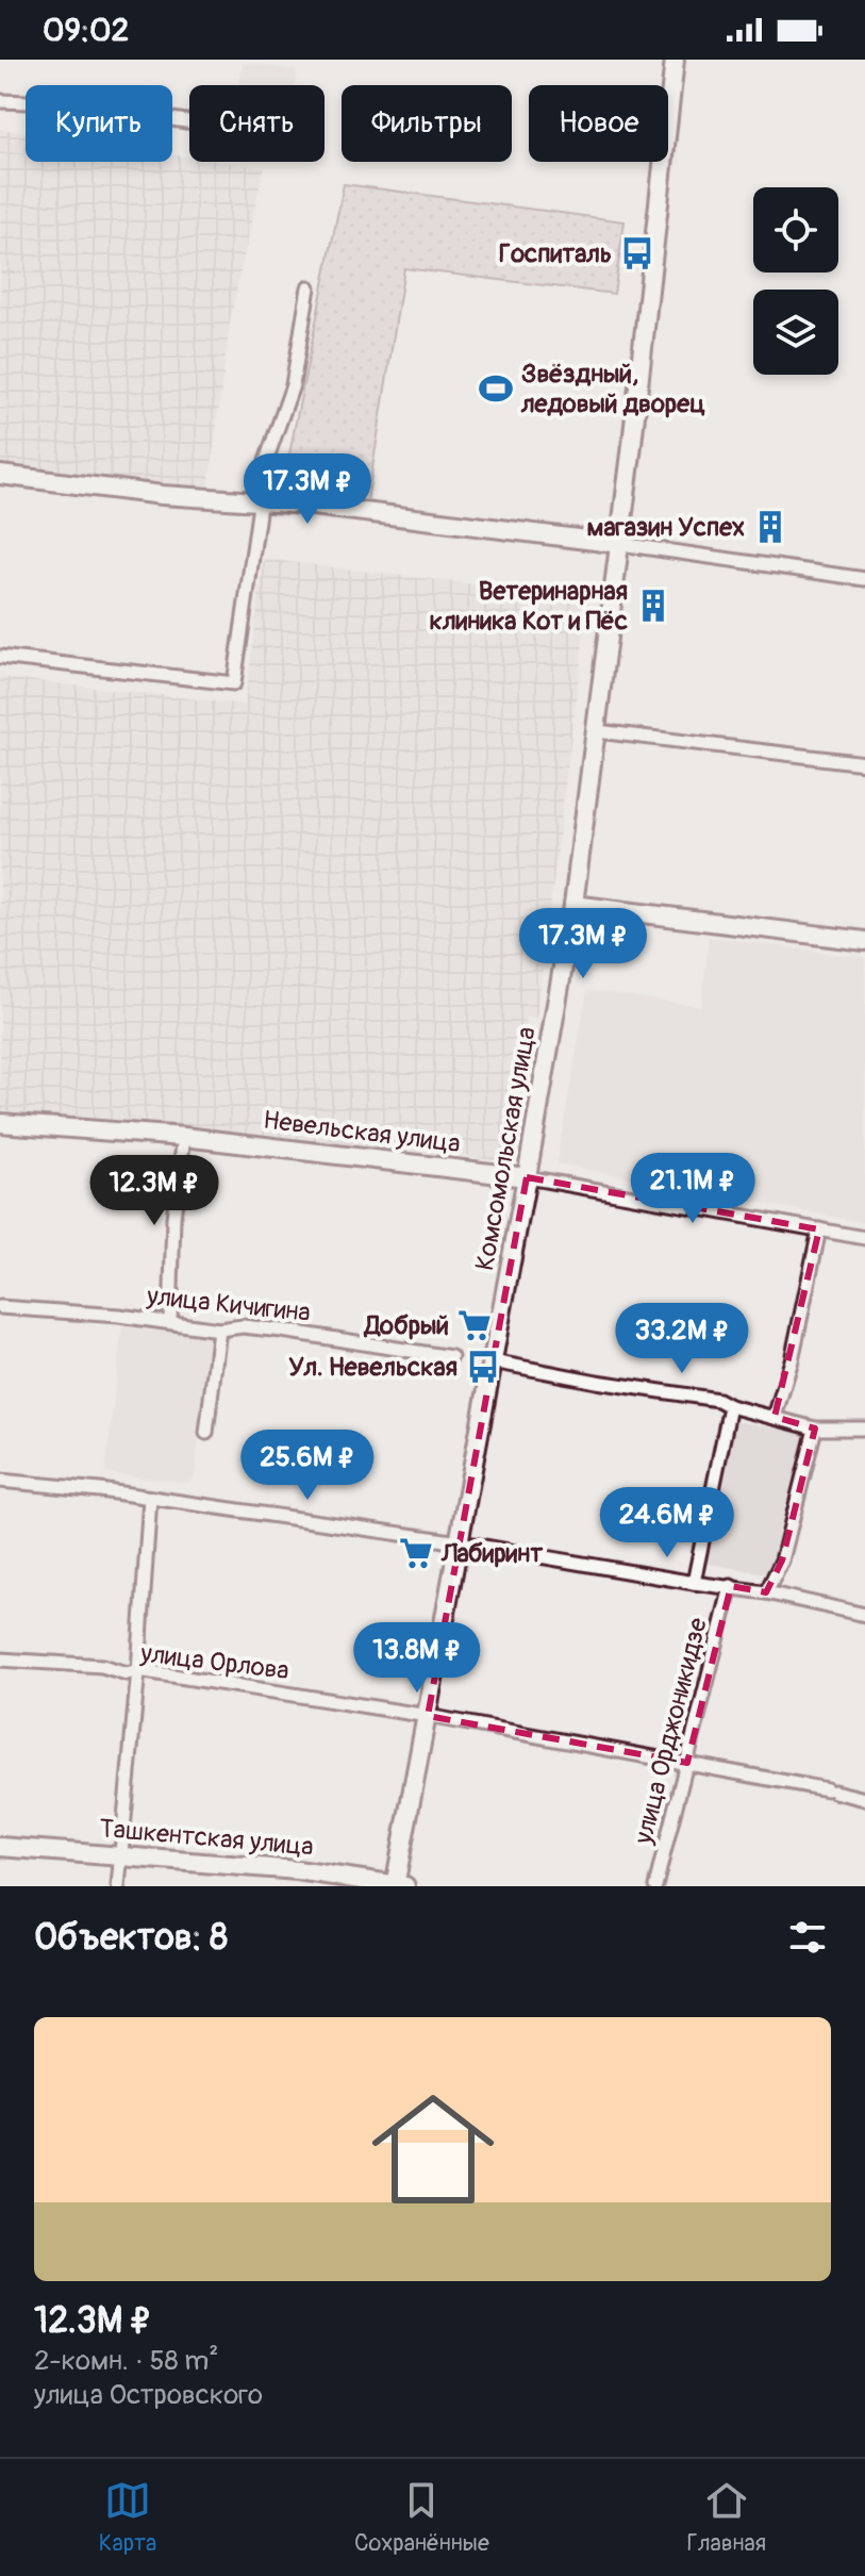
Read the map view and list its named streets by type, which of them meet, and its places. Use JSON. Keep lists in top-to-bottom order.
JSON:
{
  "streets": {
    "main road": ["Невельская улица", "Комсомольская улица", "Ташкентская улица"],
    "street": ["улица Кичигина", "улица Орлова", "улица Орджоникидзе"]
  },
  "crossings": [
    ["Невельская улица", "Комсомольская улица"],
    ["Комсомольская улица", "улица Орлова"],
    ["Комсомольская улица", "Ташкентская улица"],
    ["улица Орлова", "улица Орджоникидзе"]
  ],
  "places": {
    "bus stop": ["Госпиталь", "Ул. Невельская"],
    "sports": ["Звёздный, ледовый дворец"],
    "building": ["магазин Успех", "Ветеринарная клиника Кот и Пёс"],
    "supermarket": ["Добрый", "Лабиринт"]
  },
  "page": {
    "status": "09:02",
    "chip": [
      "Купить",
      "Снять",
      "Фильтры",
      "Новое"
    ],
    "price": [
      "17.3M ₽",
      "17.3M ₽",
      "21.1M ₽",
      "12.3M ₽",
      "33.2M ₽",
      "25.6M ₽",
      "24.6M ₽",
      "13.8M ₽"
    ],
    "heading": "Объектов: 8",
    "list": [
      {
        "name": "12.3M ₽",
        "note": "2-комн. · 58 m² · улица Островского"
      }
    ],
    "tabs": ["Карта", "Сохранённые", "Главная"]
  }
}
